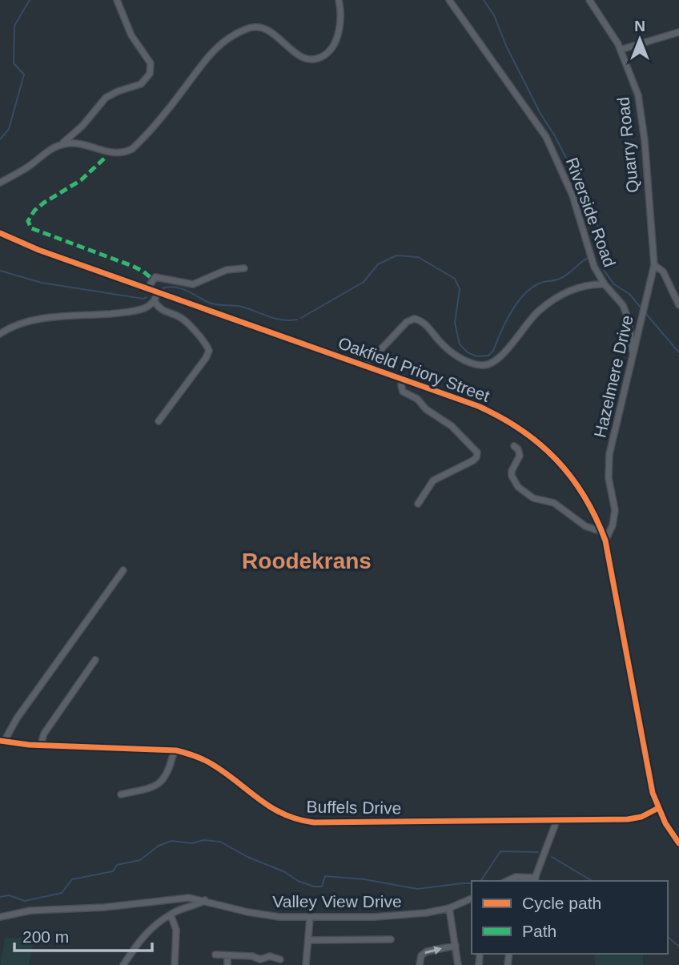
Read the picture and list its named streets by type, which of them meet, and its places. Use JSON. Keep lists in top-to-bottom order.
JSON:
{
  "streets": {
    "street": [
      "Quarry Road",
      "Riverside Road",
      "Oakfield Priory Street",
      "Hazelmere Drive",
      "Buffels Drive",
      "Valley View Drive"
    ]
  },
  "crossings": [
    ["Quarry Road", "Hazelmere Drive"],
    ["Riverside Road", "Hazelmere Drive"],
    ["Oakfield Priory Street", "Hazelmere Drive"],
    ["Oakfield Priory Street", "Buffels Drive"]
  ],
  "districts": ["Roodekrans"],
  "legend": ["Cycle path", "Path"],
  "scale_bar": "200 m",
  "north": "top"
}
